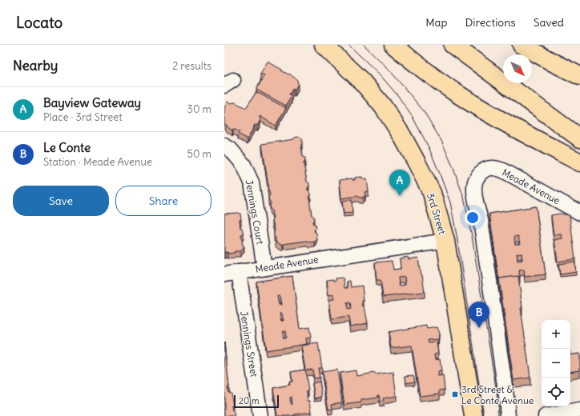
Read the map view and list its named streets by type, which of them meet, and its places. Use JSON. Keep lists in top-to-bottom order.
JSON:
{
  "streets": {
    "main road": ["3rd Street"],
    "street": ["Meade Avenue", "Jennings Court", "Jennings Street"]
  },
  "crossings": [
    ["Meade Avenue", "Jennings Court"],
    ["Meade Avenue", "3rd Street"],
    ["Meade Avenue", "Jennings Street"]
  ],
  "places": {
    "transit": ["3rd Street & Le Conte Avenue"]
  },
  "scale_bar": "20 m",
  "north": "bottom right",
  "page": {
    "header": "Locato",
    "nav": ["Map", "Directions", "Saved"],
    "heading": ["Nearby", "2 results"],
    "list": [
      {
        "mark": "A",
        "name": "Bayview Gateway",
        "note": "Place · 3rd Street",
        "value": "30 m"
      },
      {
        "mark": "B",
        "name": "Le Conte",
        "note": "Station · Meade Avenue",
        "value": "50 m"
      }
    ],
    "pins": ["A", "B"],
    "buttons": ["Save", "Share"],
    "map_buttons": ["+", "−"],
    "scale": "20 m"
  }
}
